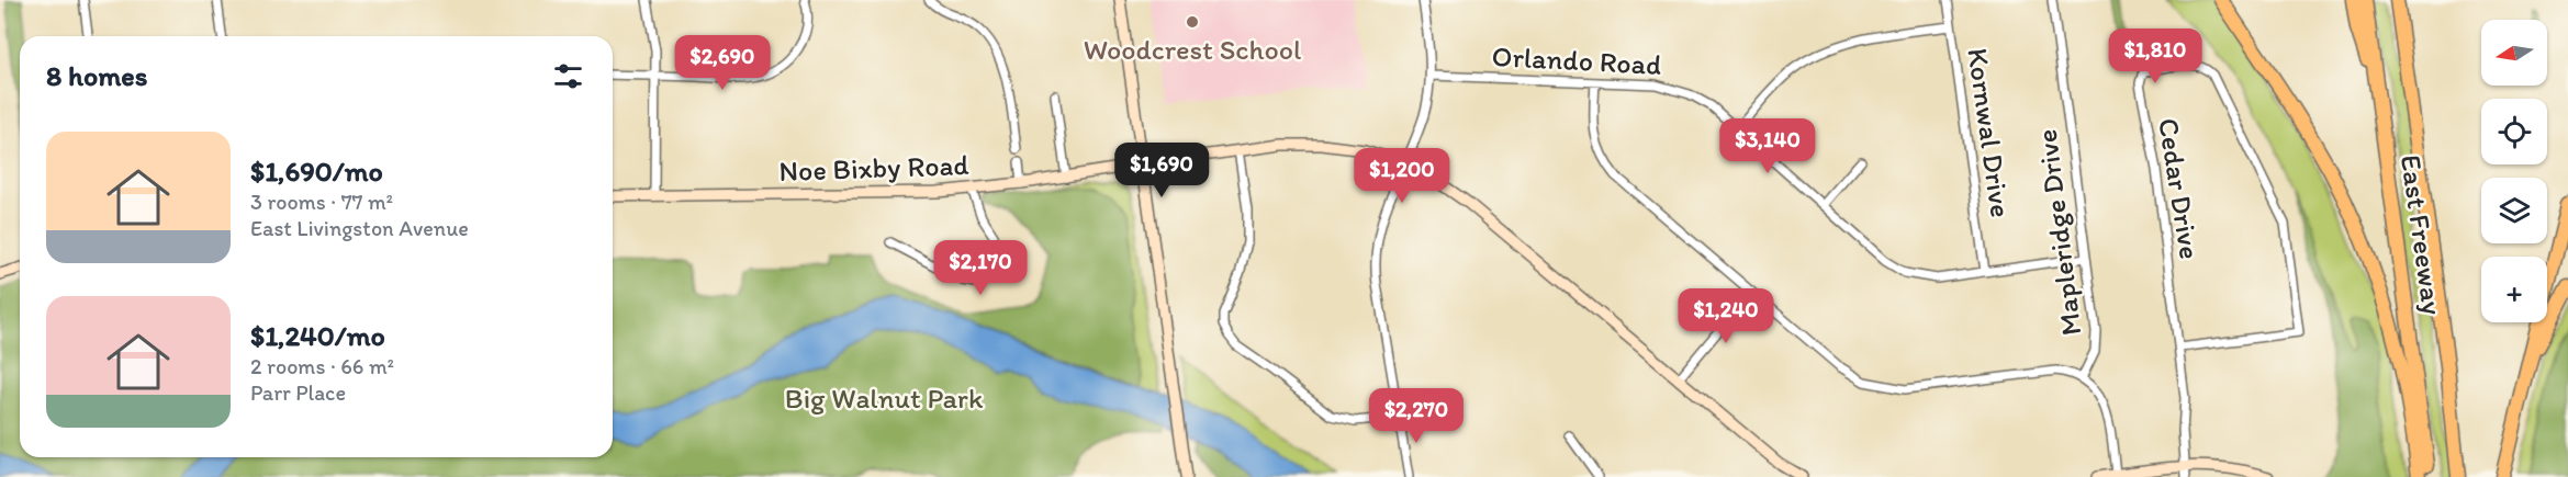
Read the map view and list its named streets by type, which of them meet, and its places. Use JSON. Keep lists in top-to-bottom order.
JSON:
{
  "streets": {
    "highway": ["East Freeway"],
    "street": [
      "Orlando Road",
      "Kornwal Drive",
      "Noe Bixby Road",
      "Cedar Drive",
      "Mapleridge Drive"
    ]
  },
  "crossings": [
    ["Orlando Road", "Kornwal Drive"],
    ["Orlando Road", "Mapleridge Drive"]
  ],
  "parks": ["Big Walnut Park"],
  "places": ["Woodcrest School"],
  "north": "left",
  "page": {
    "map_buttons": "+",
    "price": [
      "$1,810",
      "$2,690",
      "$3,140",
      "$1,690",
      "$1,200",
      "$2,170",
      "$1,240",
      "$2,270"
    ],
    "heading": "8 homes",
    "list": [
      {
        "name": "$1,690/mo",
        "note": "3 rooms · 77 m² · East Livingston Avenue"
      },
      {
        "name": "$1,240/mo",
        "note": "2 rooms · 66 m² · Parr Place"
      }
    ]
  }
}
